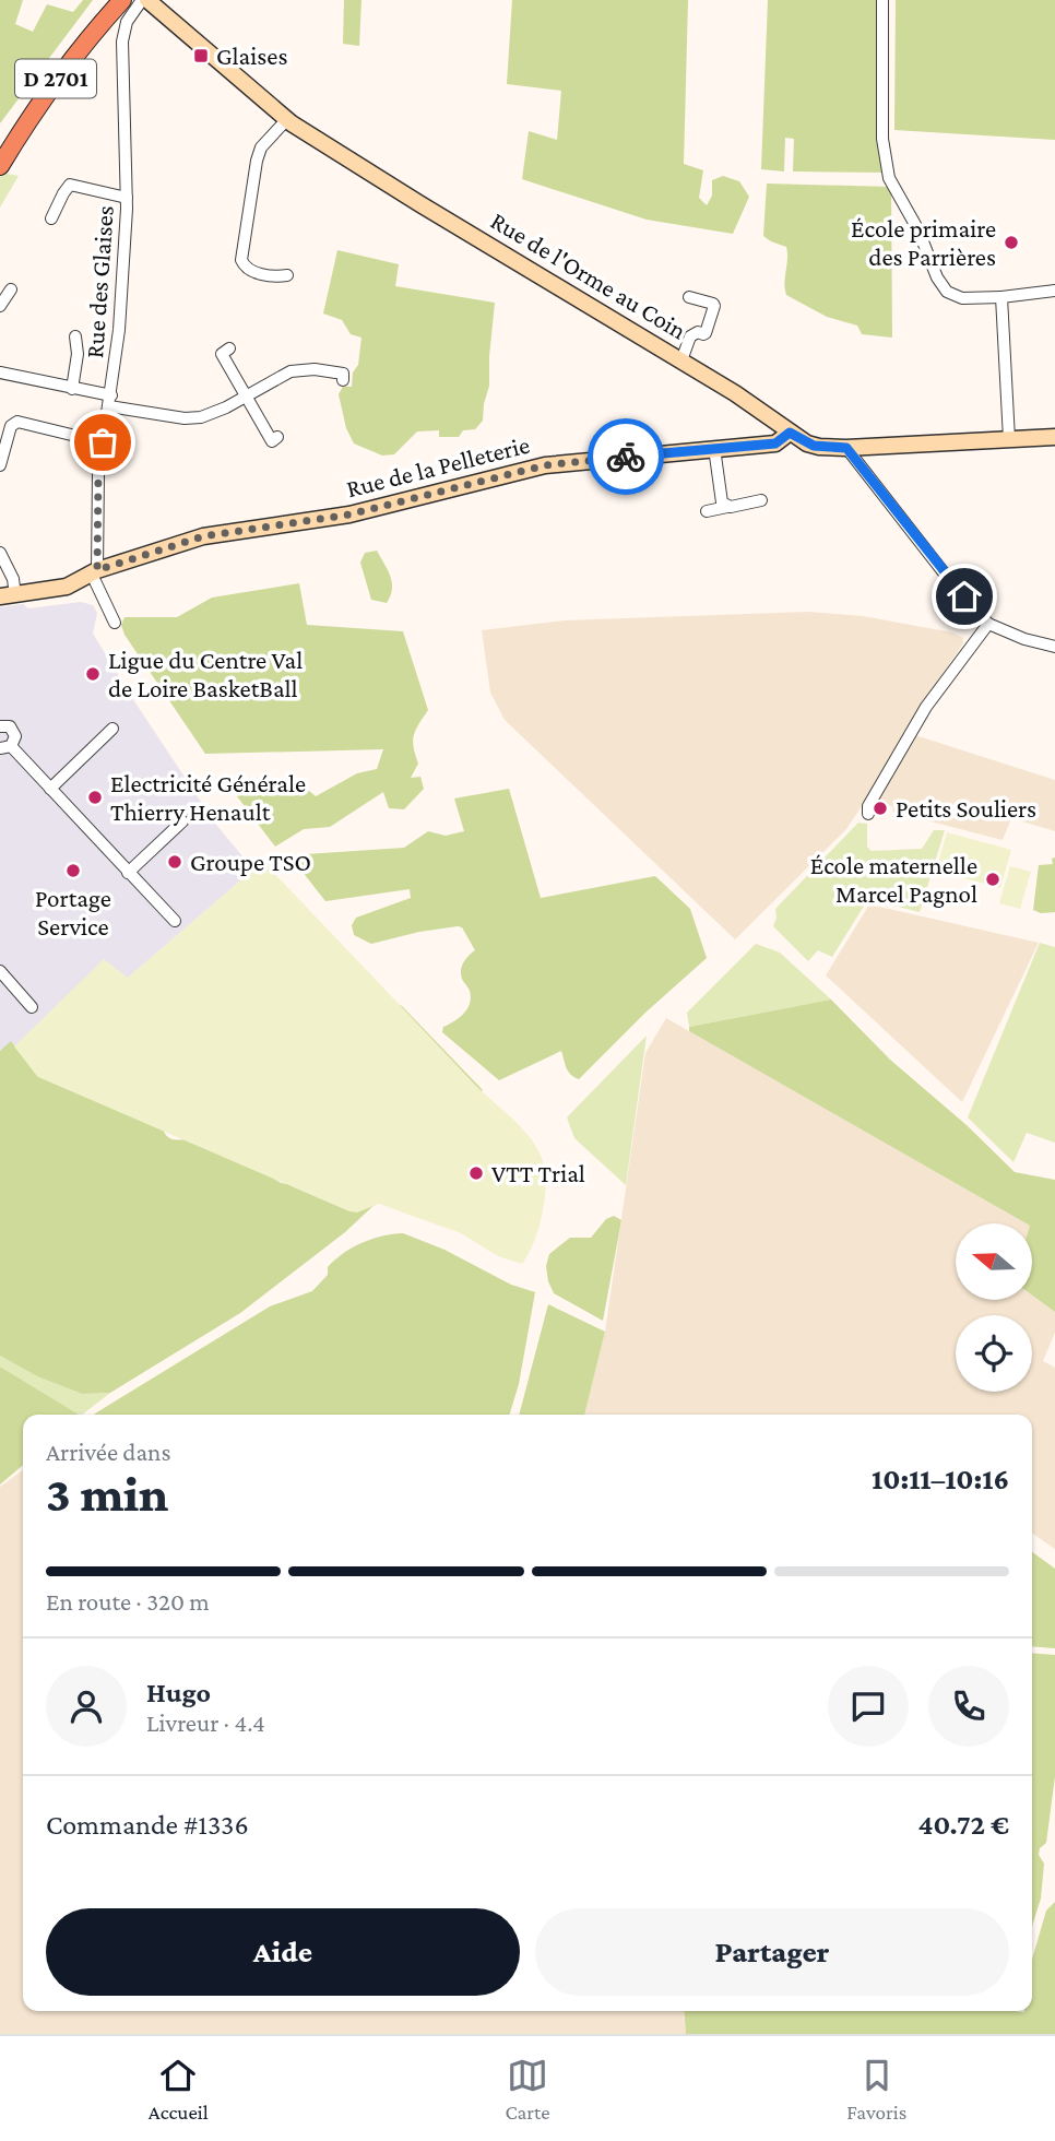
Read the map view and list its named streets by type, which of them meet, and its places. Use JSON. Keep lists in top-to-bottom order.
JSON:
{
  "streets": {
    "highway": ["D 2701"],
    "main road": ["Rue de l'Orme au Coin", "Rue de la Pelleterie"],
    "street": ["Rue des Glaises"]
  },
  "crossings": [
    ["Rue de l'Orme au Coin", "Rue des Glaises"],
    ["Rue de l'Orme au Coin", "Rue de la Pelleterie"],
    ["Rue des Glaises", "Rue de la Pelleterie"]
  ],
  "places": {
    "transit": ["Glaises"],
    "other": [
      "École primaire des Parrières",
      "Ligue du Centre Val de Loire BasketBall",
      "Electricité Générale Thierry Henault",
      "Petits Souliers",
      "Groupe TSO",
      "Portage Service",
      "École maternelle Marcel Pagnol",
      "VTT Trial"
    ]
  },
  "north": "left",
  "page": {
    "heading": ["3 min", "Arrivée dans", "10:11–10:16"],
    "panel": [
      "Hugo",
      "Livreur · 4.4",
      "Commande #1336",
      "40.72 €"
    ],
    "bar": "En route · 320 m",
    "buttons": ["Aide", "Partager"],
    "tabs": ["Accueil", "Carte", "Favoris"]
  }
}
